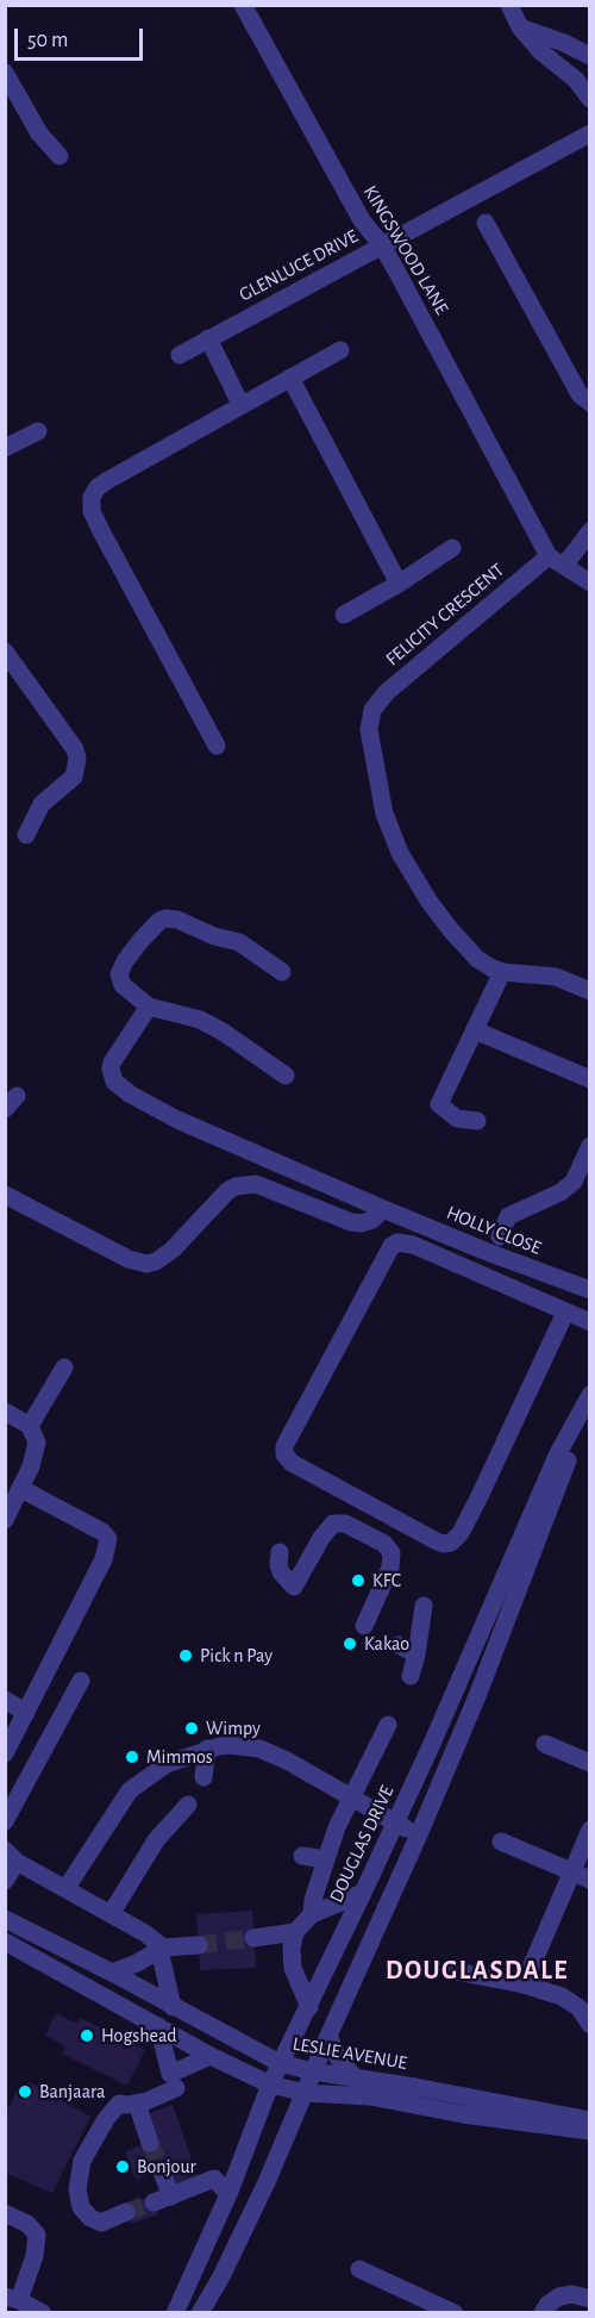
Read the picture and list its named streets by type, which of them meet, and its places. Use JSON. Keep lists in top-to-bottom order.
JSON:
{
  "streets": {
    "street": [
      "KINGSWOOD LANE",
      "GLENLUCE DRIVE",
      "FELICITY CRESCENT",
      "HOLLY CLOSE",
      "DOUGLAS DRIVE",
      "LESLIE AVENUE"
    ]
  },
  "crossings": [
    ["KINGSWOOD LANE", "GLENLUCE DRIVE"],
    ["KINGSWOOD LANE", "FELICITY CRESCENT"],
    ["DOUGLAS DRIVE", "LESLIE AVENUE"]
  ],
  "districts": ["DOUGLASDALE"],
  "places": [
    "KFC",
    "Kakao",
    "Pick n Pay",
    "Wimpy",
    "Mimmos",
    "Hogshead",
    "Banjaara",
    "Bonjour"
  ],
  "scale_bar": "50 m"
}
